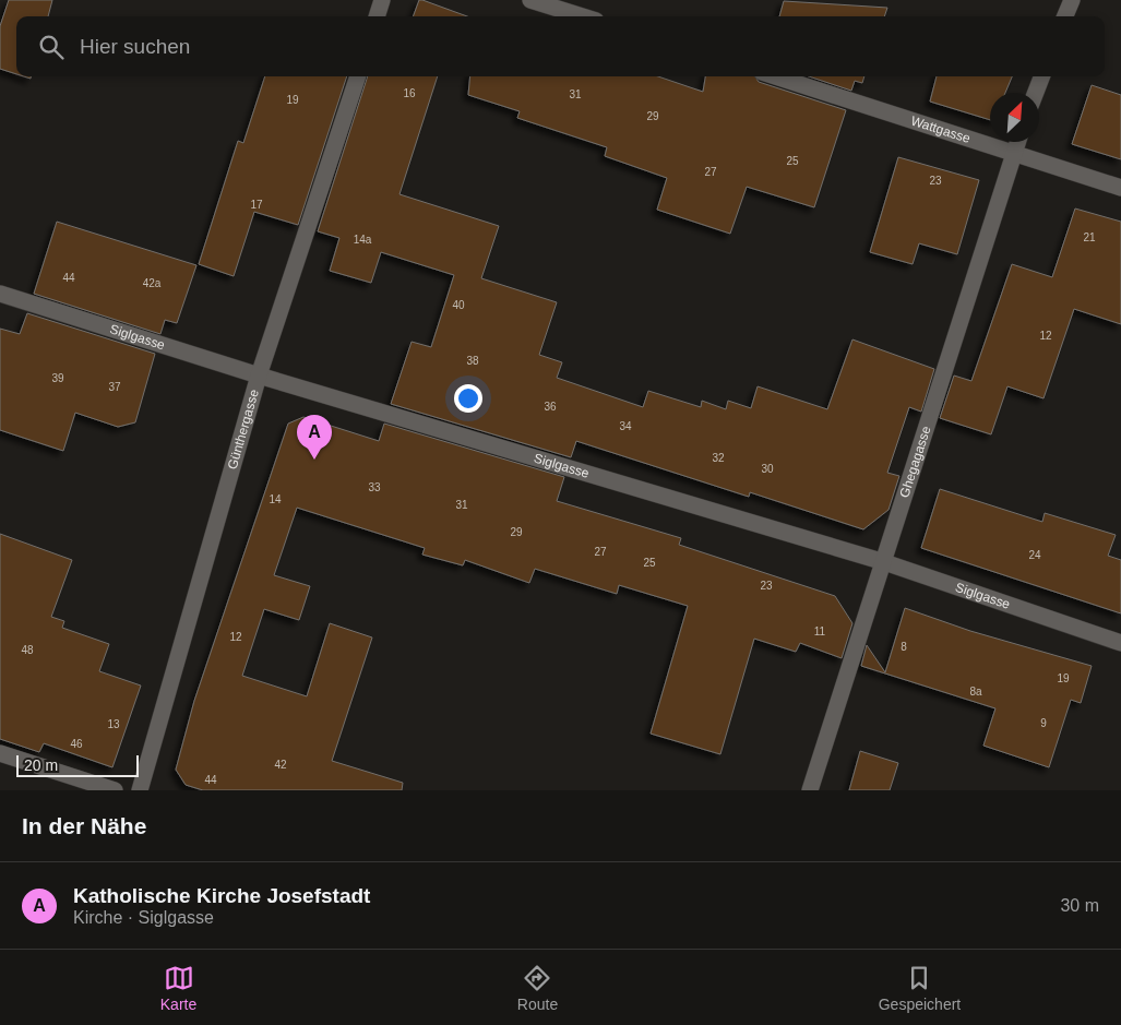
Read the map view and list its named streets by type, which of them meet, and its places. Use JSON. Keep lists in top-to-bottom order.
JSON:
{
  "streets": {
    "street": [
      "Wattgasse",
      "Siglgasse",
      "Günthergasse",
      "Ghegagasse"
    ]
  },
  "crossings": [
    ["Wattgasse", "Ghegagasse"],
    ["Siglgasse", "Günthergasse"],
    ["Siglgasse", "Ghegagasse"]
  ],
  "house_numbers": [
    "16",
    "31",
    "19",
    "29",
    "25",
    "27",
    "23",
    "17",
    "21",
    "14a",
    "44",
    "42a",
    "40",
    "12",
    "38",
    "39",
    "37",
    "36",
    "34",
    "32",
    "30",
    "33",
    "14",
    "31",
    "29",
    "27",
    "24",
    "25",
    "23",
    "11",
    "12",
    "8",
    "48",
    "19",
    "8a",
    "9",
    "13",
    "46",
    "42",
    "44"
  ],
  "scale_bar": "20 m",
  "north": "top right",
  "page": {
    "search": "Hier suchen",
    "pins": "A",
    "scale": "20 m",
    "heading": "In der Nähe",
    "list": [
      {
        "mark": "A",
        "name": "Katholische Kirche Josefstadt",
        "note": "Kirche · Siglgasse",
        "value": "30 m"
      }
    ],
    "nav": ["Karte", "Route", "Gespeichert"]
  }
}
